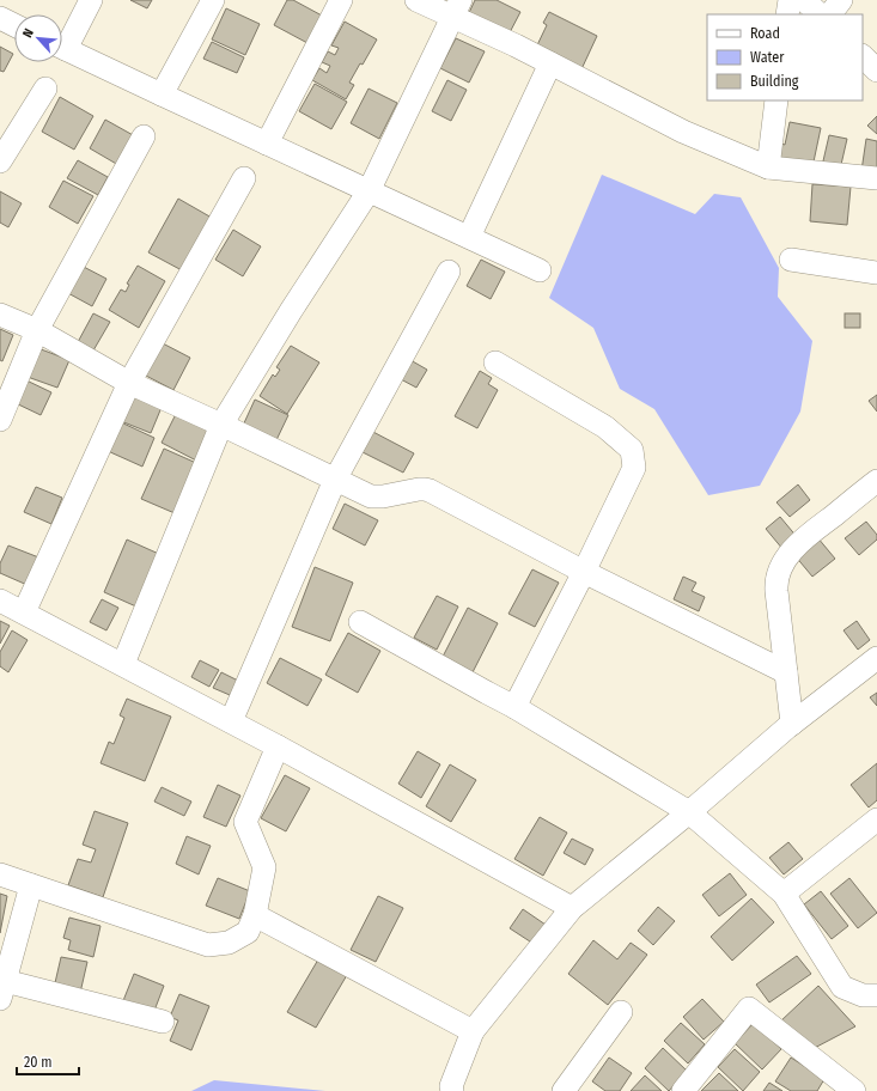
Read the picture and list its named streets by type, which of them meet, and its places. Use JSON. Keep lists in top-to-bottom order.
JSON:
{
  "legend": ["Road", "Water", "Building"],
  "scale_bar": "20 m",
  "north": "top left"
}
